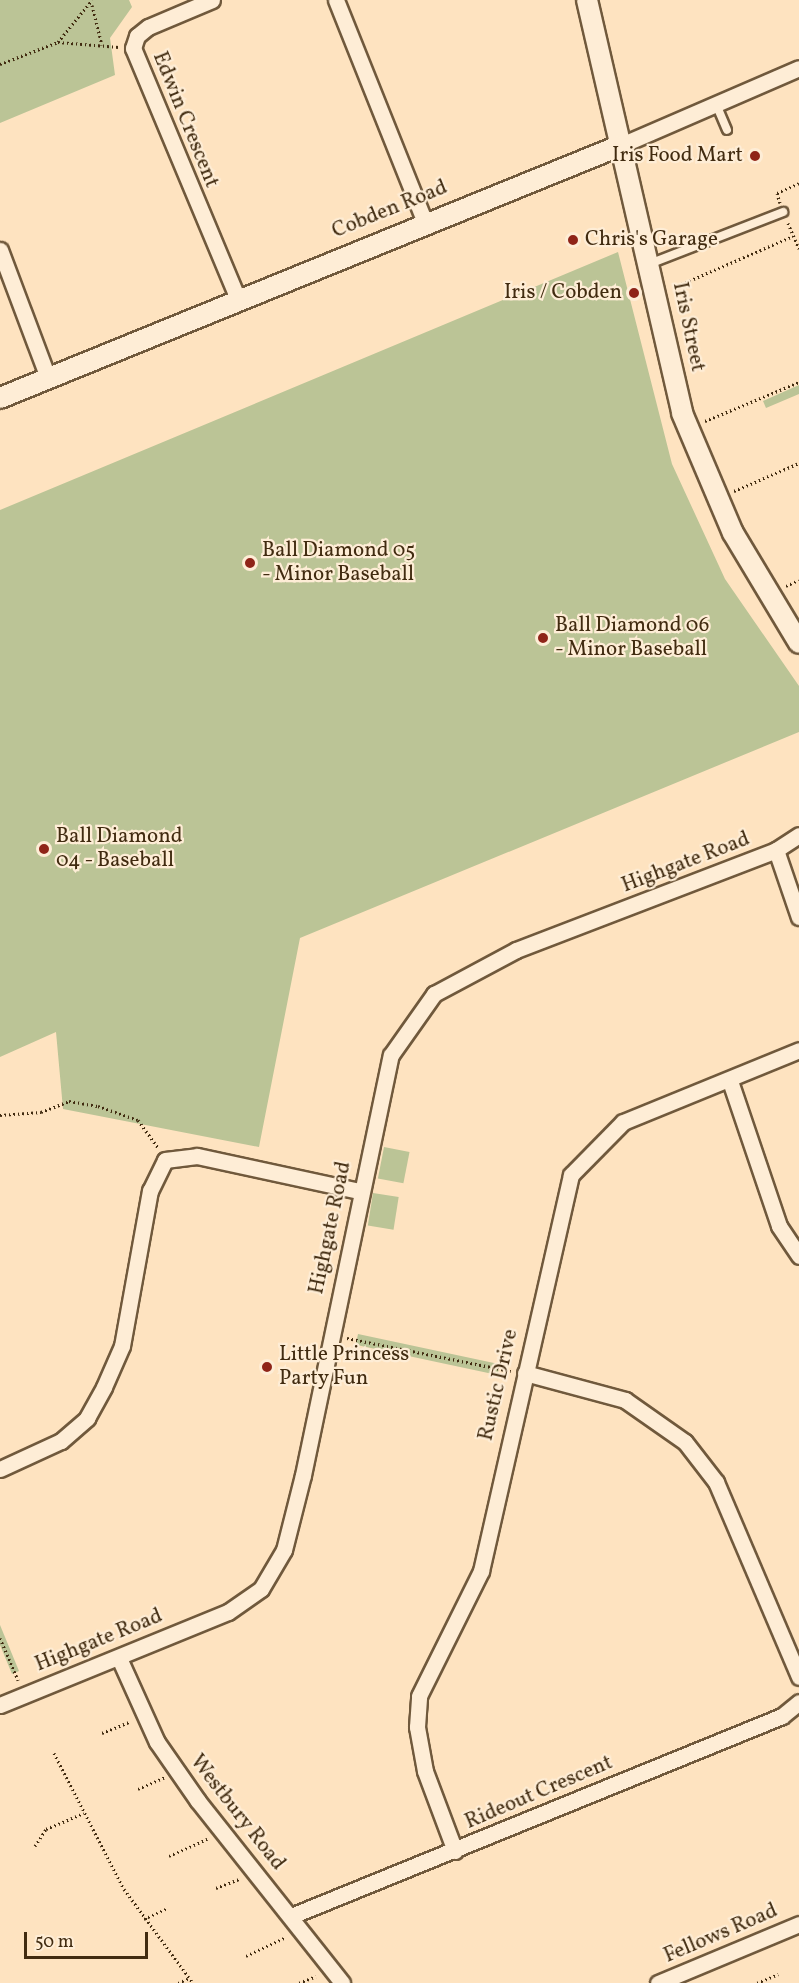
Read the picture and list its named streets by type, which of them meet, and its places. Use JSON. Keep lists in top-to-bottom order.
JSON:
{
  "streets": {
    "street": [
      "Edwin Crescent",
      "Cobden Road",
      "Iris Street",
      "Highgate Road",
      "Rustic Drive",
      "Rideout Crescent",
      "Westbury Road",
      "Fellows Road"
    ]
  },
  "crossings": [
    ["Edwin Crescent", "Cobden Road"],
    ["Cobden Road", "Iris Street"],
    ["Highgate Road", "Westbury Road"],
    ["Rustic Drive", "Rideout Crescent"],
    ["Rideout Crescent", "Westbury Road"]
  ],
  "places": [
    "Iris Food Mart",
    "Chris's Garage",
    "Iris / Cobden",
    "Ball Diamond 05 - Minor Baseball",
    "Ball Diamond 06 - Minor Baseball",
    "Ball Diamond 04 - Baseball",
    "Little Princess Party Fun"
  ],
  "scale_bar": "50 m"
}
